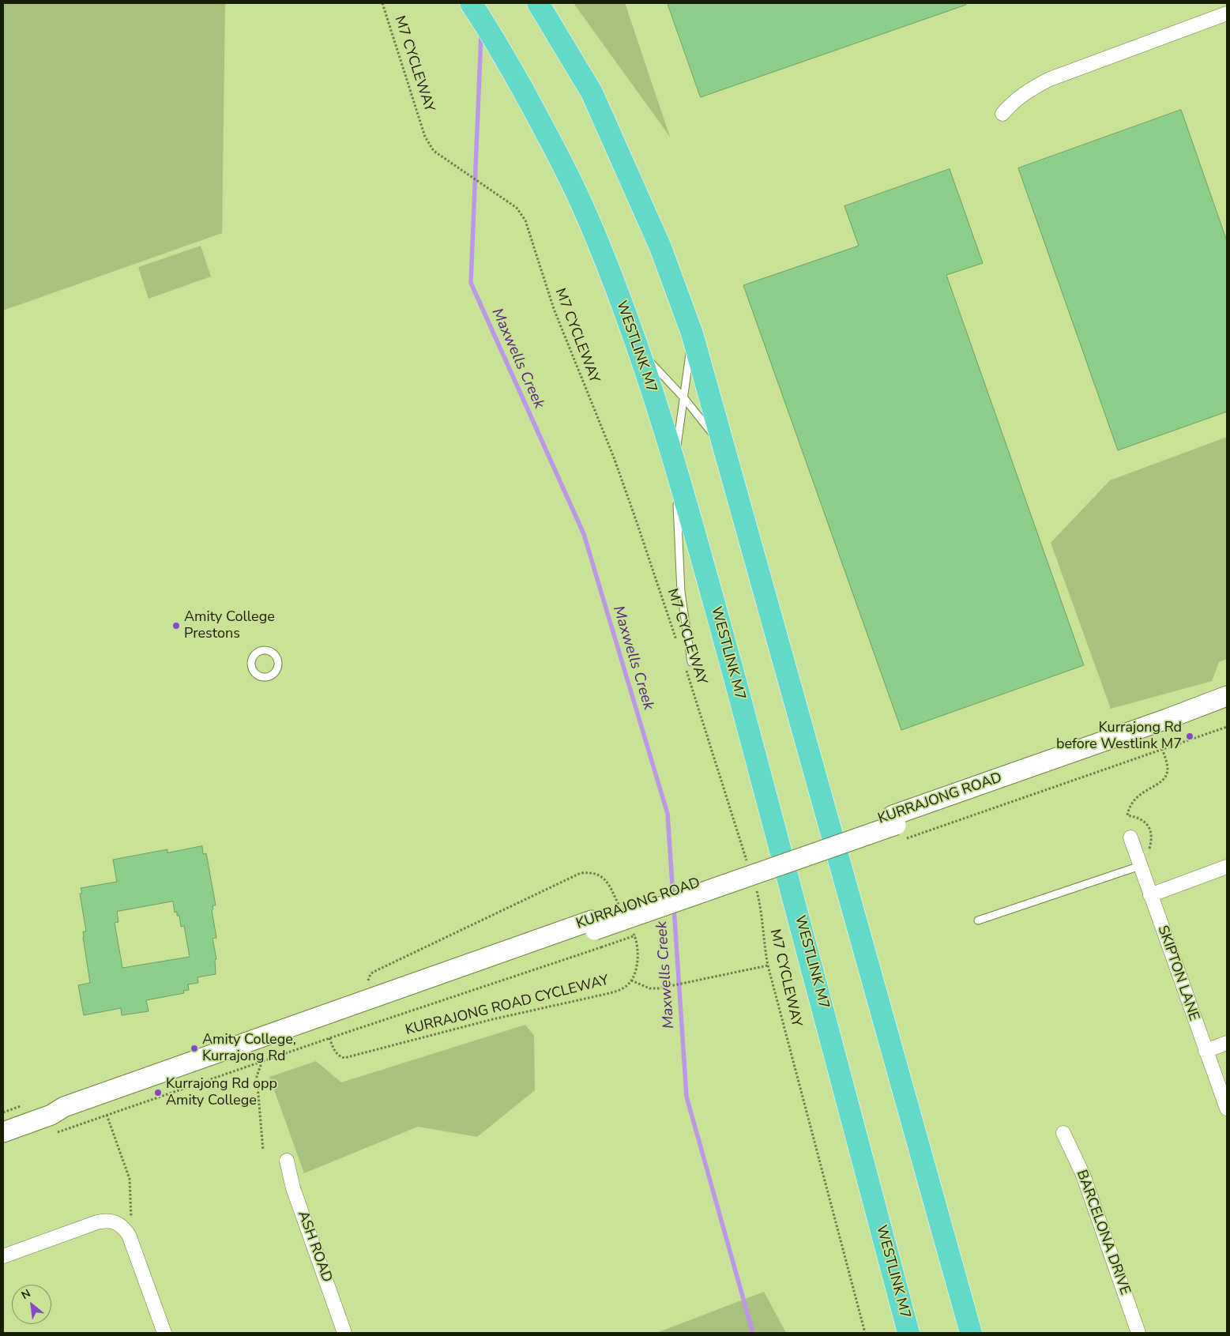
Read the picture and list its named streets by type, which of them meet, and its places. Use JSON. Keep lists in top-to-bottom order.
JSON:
{
  "streets": {
    "highway": ["WESTLINK M7"],
    "main road": ["KURRAJONG ROAD"],
    "street": ["SKIPTON LANE", "BARCELONA DRIVE", "ASH ROAD"],
    "path": ["M7 CYCLEWAY", "KURRAJONG ROAD CYCLEWAY"]
  },
  "crossings": [
    ["KURRAJONG ROAD", "KURRAJONG ROAD CYCLEWAY"]
  ],
  "water": ["Maxwells Creek"],
  "places": [
    "Amity College Prestons",
    "Kurrajong Rd before Westlink M7",
    "Amity College, Kurrajong Rd",
    "Kurrajong Rd opp Amity College"
  ],
  "north": "top left"
}
